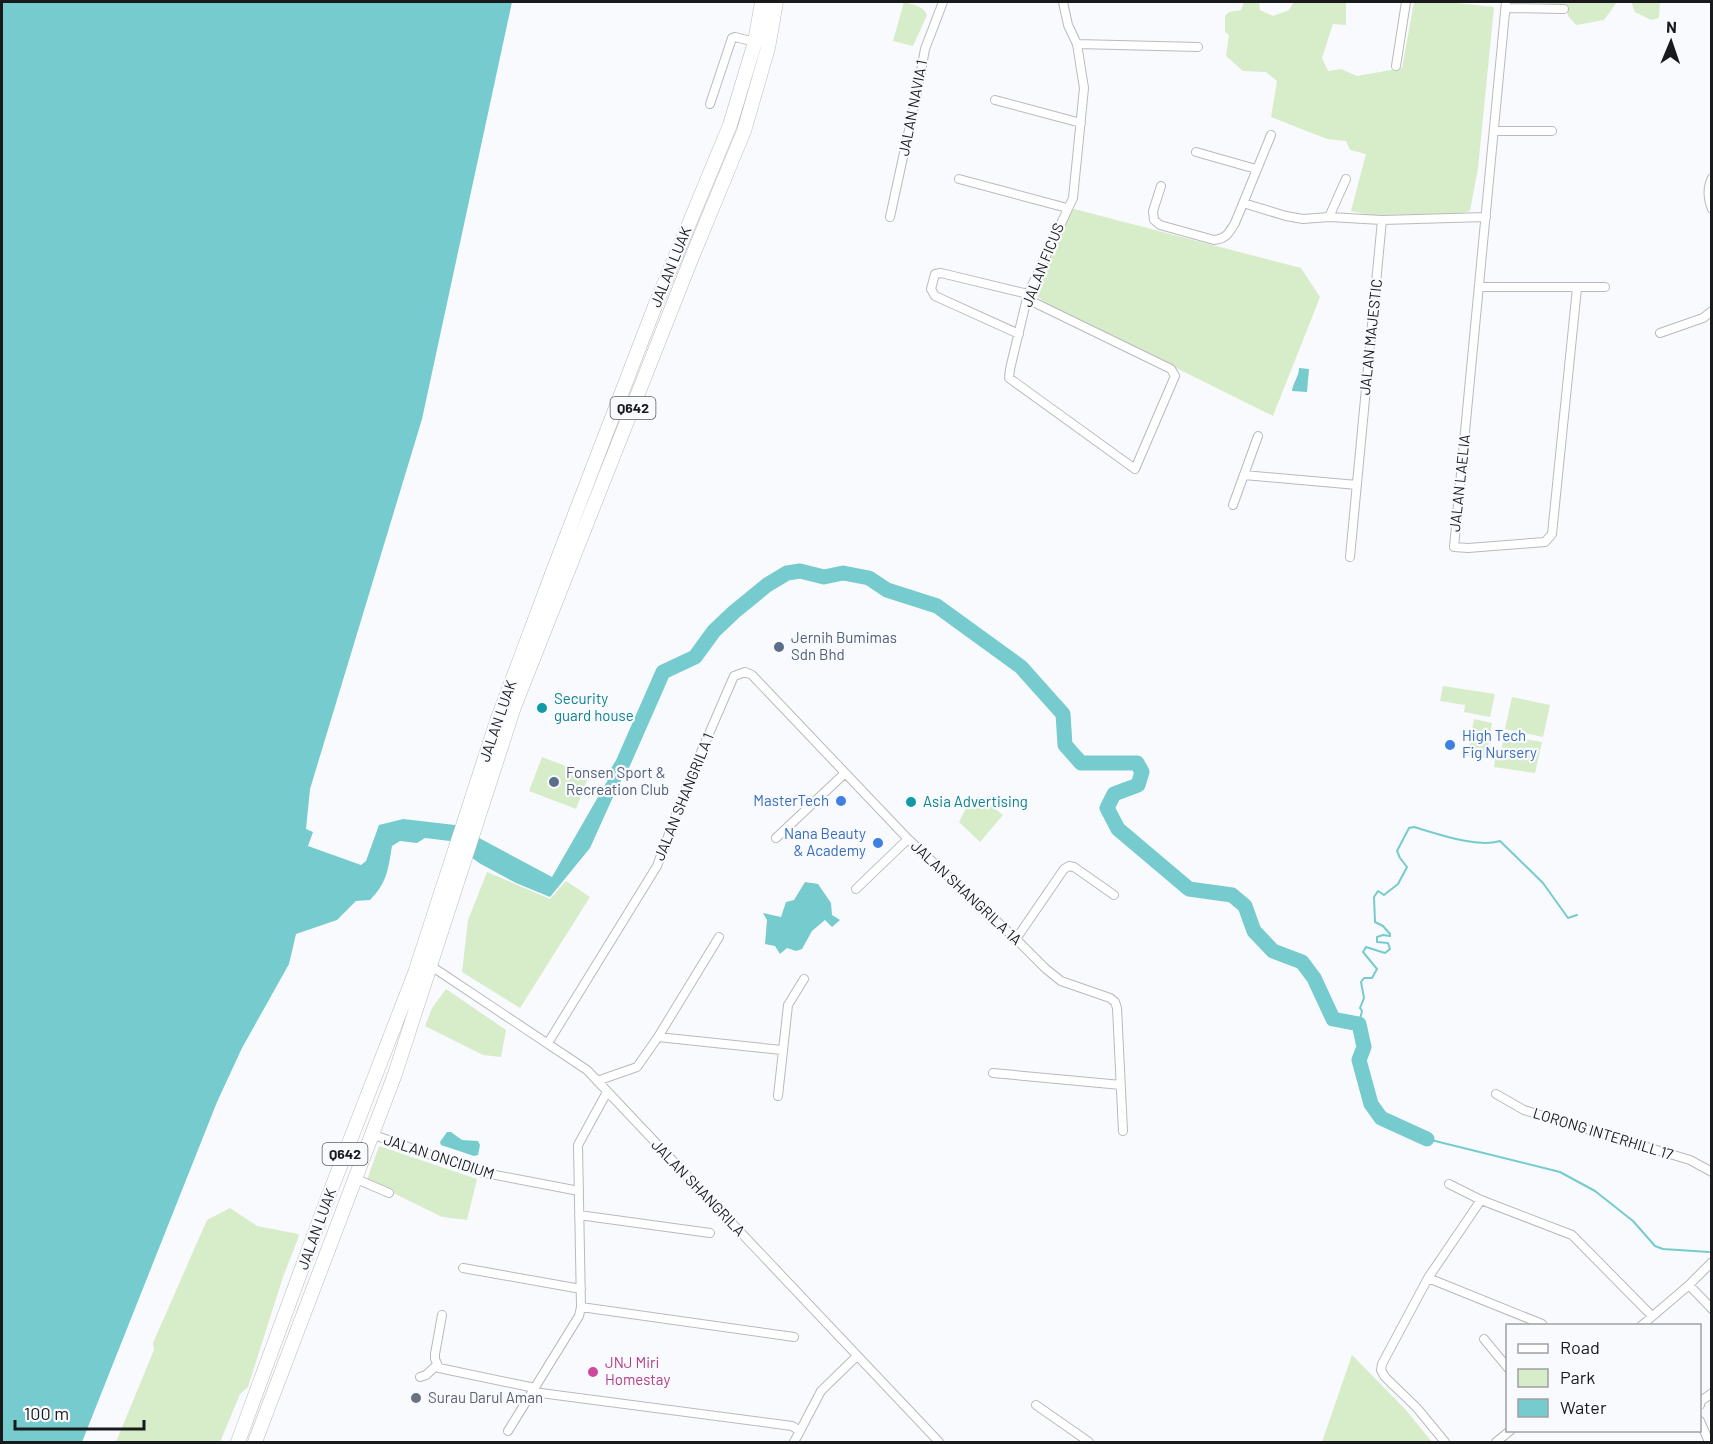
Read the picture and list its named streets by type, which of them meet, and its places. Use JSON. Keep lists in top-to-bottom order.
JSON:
{
  "streets": {
    "main road": ["JALAN LUAK", "Q642"],
    "street": [
      "JALAN NAVIA 1",
      "JALAN FICUS",
      "JALAN MAJESTIC",
      "JALAN LAELIA",
      "JALAN SHANGRILA 1",
      "JALAN SHANGRILA 1A",
      "LORONG INTERHILL 17",
      "JALAN ONCIDIUM",
      "JALAN SHANGRILA"
    ]
  },
  "crossings": [
    ["JALAN LUAK", "JALAN ONCIDIUM"],
    ["JALAN LUAK", "JALAN SHANGRILA"],
    ["JALAN SHANGRILA 1", "JALAN SHANGRILA 1A"],
    ["JALAN SHANGRILA 1", "JALAN SHANGRILA"]
  ],
  "places": [
    "Jernih Bumimas Sdn Bhd",
    "Security guard house",
    "High Tech Fig Nursery",
    "Fonsen Sport & Recreation Club",
    "MasterTech",
    "Asia Advertising",
    "Nana Beauty & Academy",
    "JNJ Miri Homestay",
    "Surau Darul Aman"
  ],
  "legend": ["Road", "Park", "Water"],
  "scale_bar": "100 m",
  "north": "top"
}
